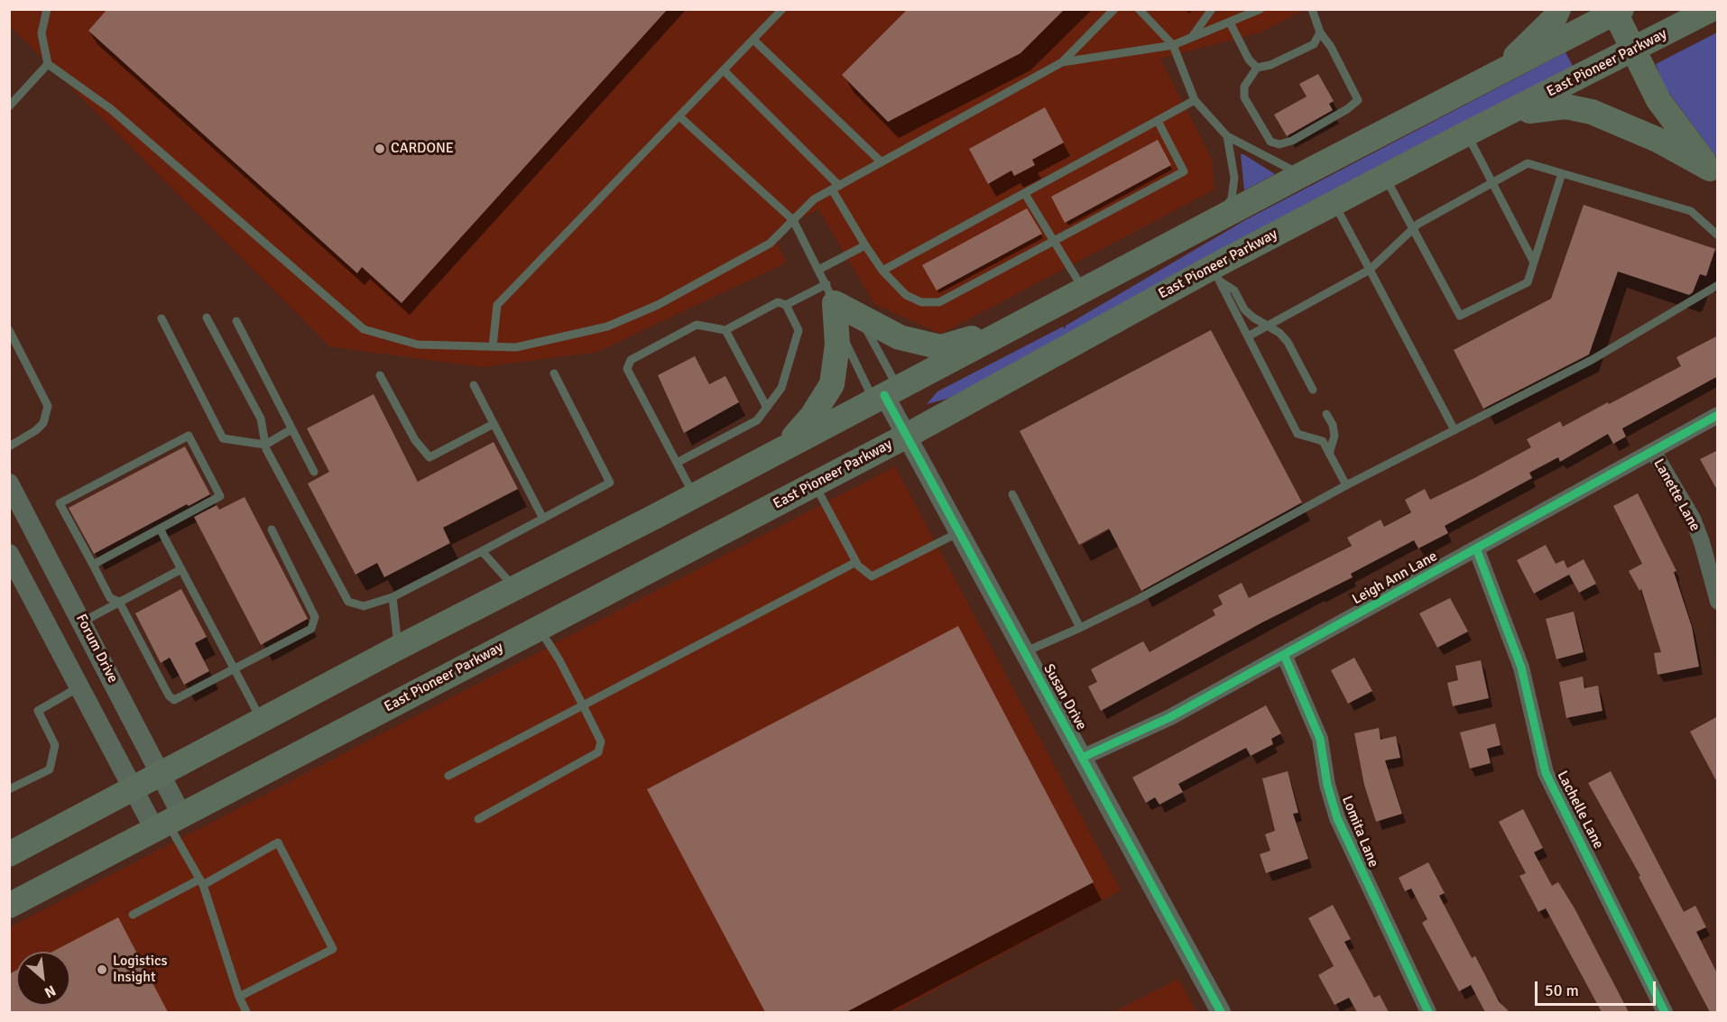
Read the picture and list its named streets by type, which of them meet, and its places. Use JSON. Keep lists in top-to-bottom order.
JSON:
{
  "streets": {
    "main road": ["East Pioneer Parkway"],
    "street": [
      "Lanette Lane",
      "Leigh Ann Lane",
      "Forum Drive",
      "Susan Drive",
      "Lachelle Lane",
      "Lomita Lane"
    ]
  },
  "crossings": [
    ["East Pioneer Parkway", "Forum Drive"],
    ["East Pioneer Parkway", "Susan Drive"],
    ["Lanette Lane", "Leigh Ann Lane"],
    ["Leigh Ann Lane", "Susan Drive"],
    ["Leigh Ann Lane", "Lachelle Lane"],
    ["Leigh Ann Lane", "Lomita Lane"]
  ],
  "places": ["CARDONE", "Logistics Insight"],
  "scale_bar": "50 m",
  "north": "bottom right"
}
